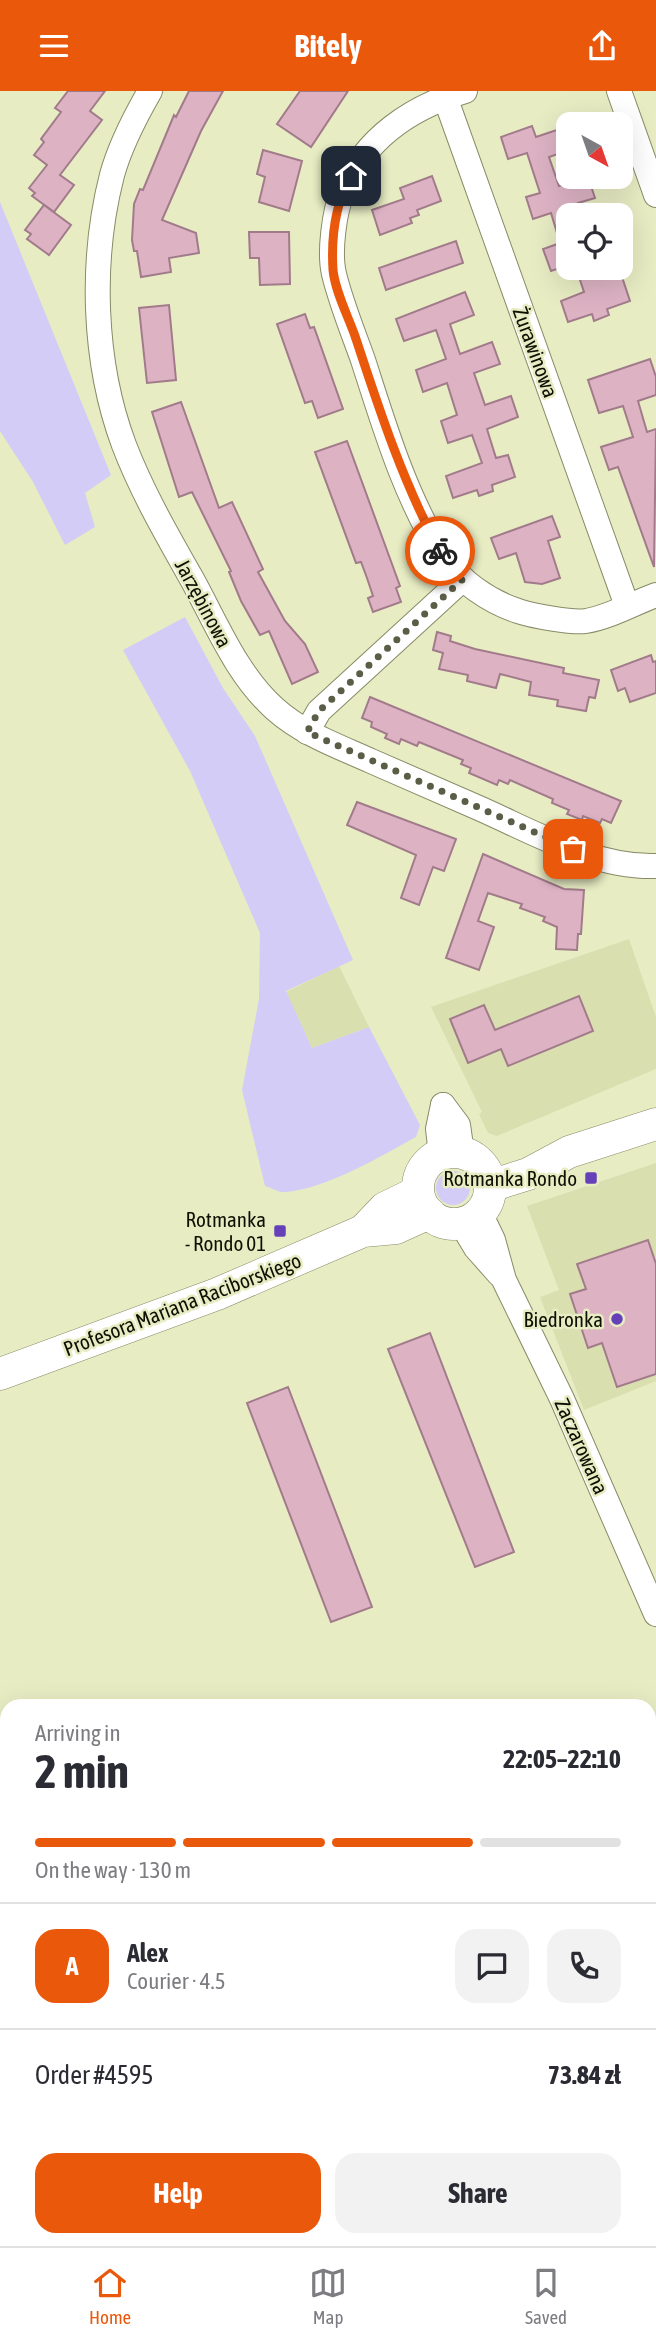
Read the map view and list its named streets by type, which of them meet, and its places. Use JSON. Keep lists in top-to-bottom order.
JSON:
{
  "streets": {
    "main road": ["Profesora Mariana Raciborskiego"],
    "street": ["Żurawinowa", "Jarzębinowa", "Zaczarowana"]
  },
  "places": {
    "transit": ["Rotmanka Rondo", "Rotmanka - Rondo 01"],
    "other": ["Biedronka"]
  },
  "north": "bottom right",
  "page": {
    "header": "Bitely",
    "heading": ["2 min", "Arriving in", "22:05–22:10"],
    "panel": [
      "Alex",
      "Courier · 4.5",
      "Order #4595",
      "73.84 zł"
    ],
    "bar": "On the way · 130 m",
    "round": "A",
    "buttons": ["Help", "Share"],
    "tabs": ["Home", "Map", "Saved"]
  }
}
